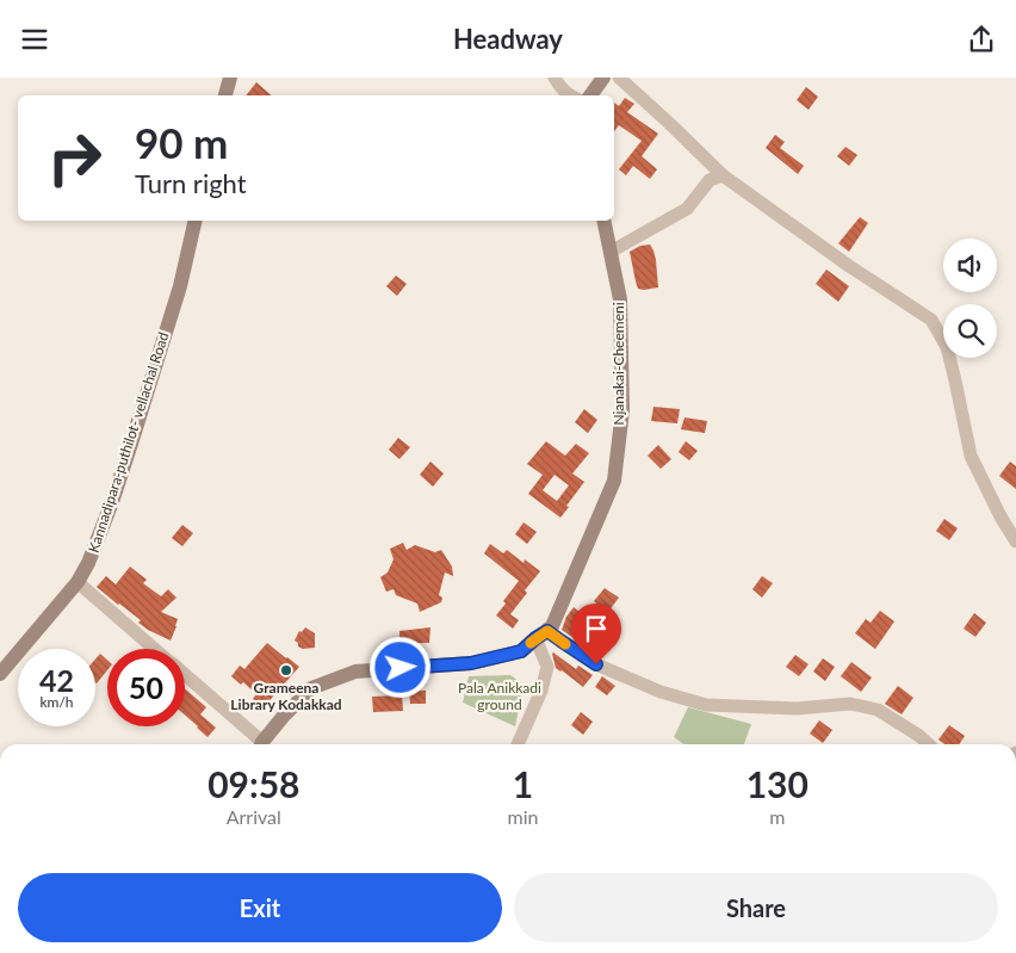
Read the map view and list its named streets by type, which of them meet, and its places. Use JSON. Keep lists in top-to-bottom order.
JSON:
{
  "streets": {
    "main road": ["Njanakai-Cheemeni", "Kannadipara-puthilot- vellachal Road"]
  },
  "parks": ["Pala Anikkadi ground"],
  "places": ["Grameena Library Kodakkad"],
  "page": {
    "header": "Headway",
    "turn": ["90 m", "Turn right"],
    "speed": "42 km/h",
    "limit": "50",
    "eta": [
      "09:58",
      "Arrival",
      "1",
      "min",
      "130",
      "m"
    ],
    "buttons": ["Exit", "Share"]
  }
}
